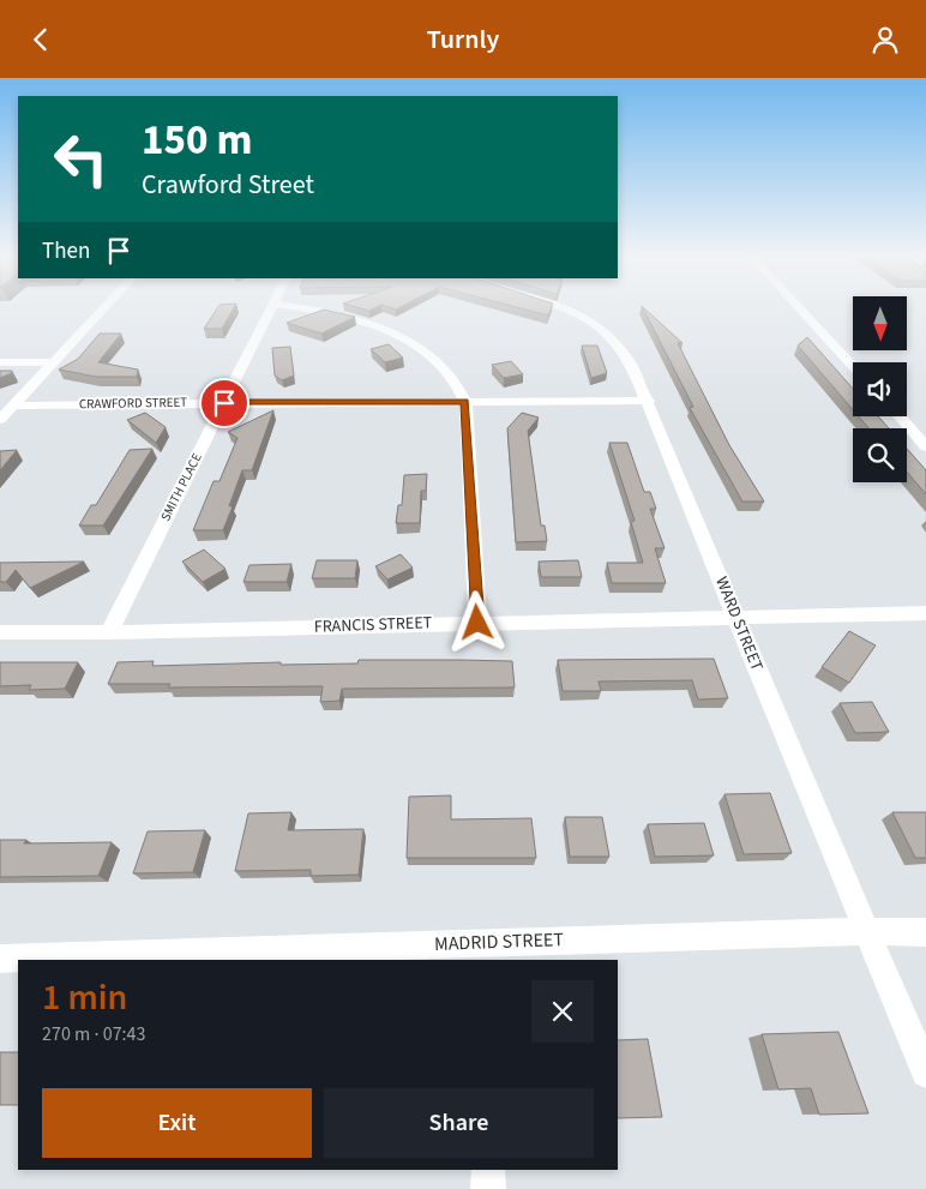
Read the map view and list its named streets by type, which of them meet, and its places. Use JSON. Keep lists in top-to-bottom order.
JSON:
{
  "streets": {
    "street": [
      "CRAWFORD STREET",
      "SMITH PLACE",
      "WARD STREET",
      "FRANCIS STREET",
      "MADRID STREET"
    ]
  },
  "crossings": [
    ["CRAWFORD STREET", "SMITH PLACE"],
    ["CRAWFORD STREET", "WARD STREET"],
    ["SMITH PLACE", "FRANCIS STREET"],
    ["WARD STREET", "FRANCIS STREET"],
    ["WARD STREET", "MADRID STREET"]
  ],
  "north": "bottom",
  "page": {
    "header": "Turnly",
    "turn": ["150 m", "Crawford Street"],
    "then": "Then",
    "heading": ["1 min", "270 m · 07:43"],
    "buttons": ["Exit", "Share"]
  }
}
